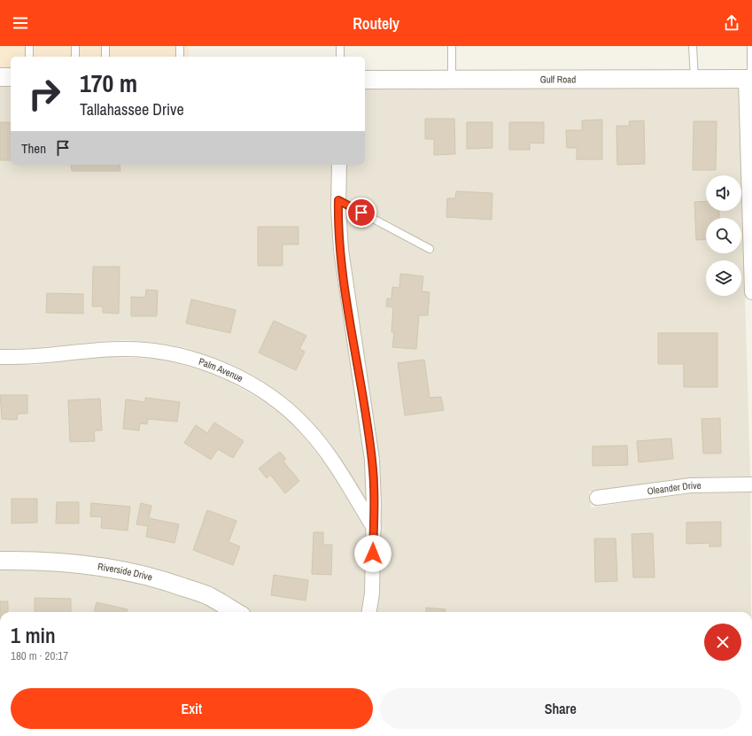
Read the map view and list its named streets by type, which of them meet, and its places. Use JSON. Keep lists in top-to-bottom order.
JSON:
{
  "streets": {
    "street": [
      "Gulf Road",
      "Palm Avenue",
      "Oleander Drive",
      "Riverside Drive"
    ]
  },
  "page": {
    "header": "Routely",
    "turn": ["170 m", "Tallahassee Drive"],
    "then": "Then",
    "heading": ["1 min", "180 m · 20:17"],
    "buttons": ["Exit", "Share"]
  }
}
